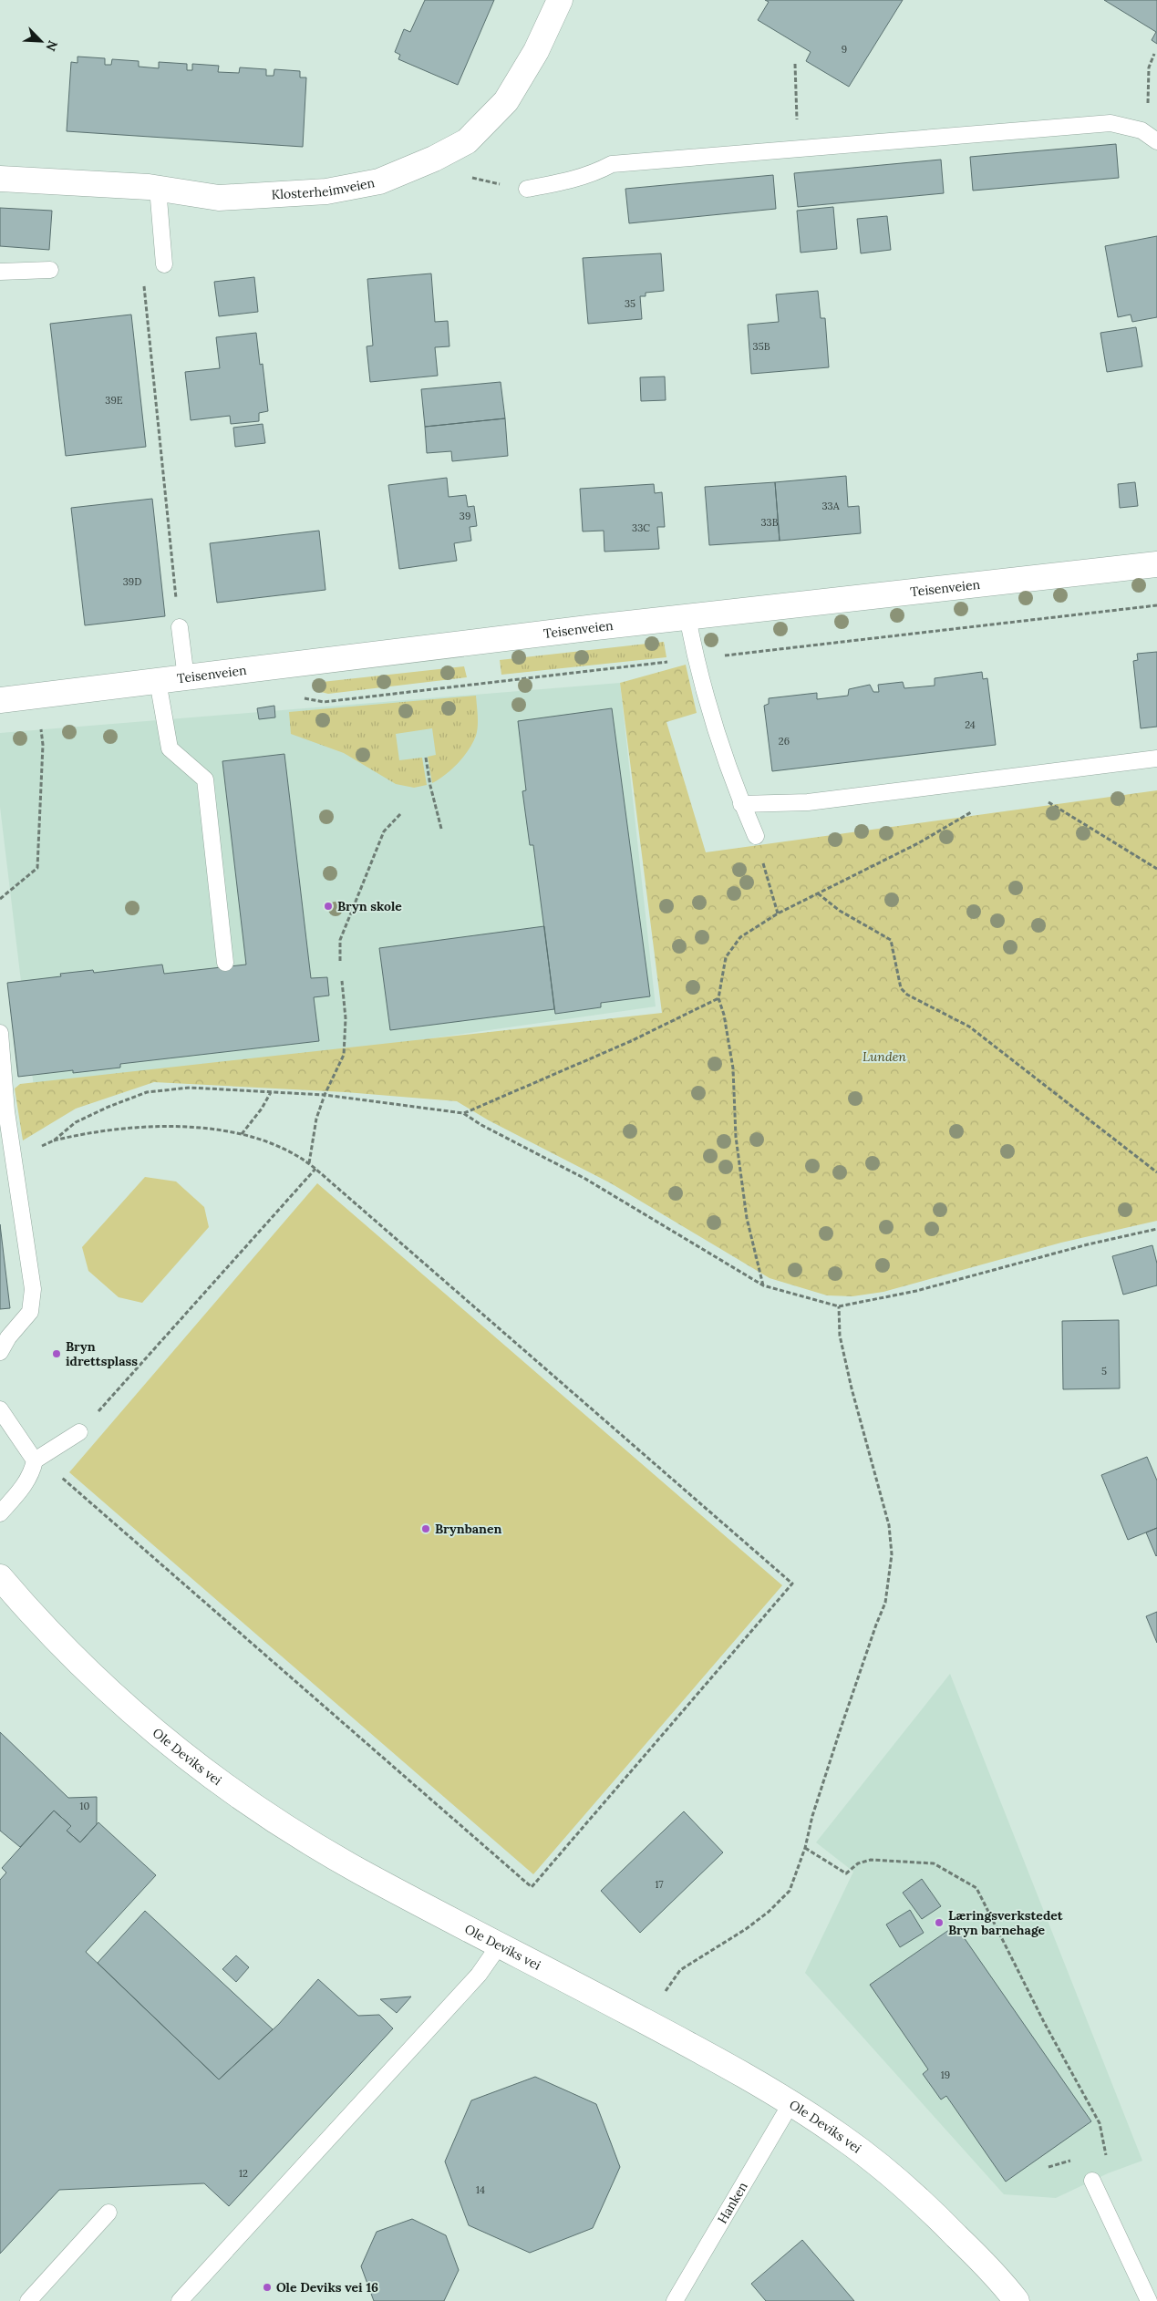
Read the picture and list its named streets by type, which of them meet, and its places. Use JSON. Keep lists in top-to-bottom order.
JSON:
{
  "streets": {
    "street": ["Klosterheimveien", "Teisenveien", "Ole Deviks vei"],
    "lane": ["Hanken"]
  },
  "crossings": [
    ["Ole Deviks vei", "Hanken"]
  ],
  "parks": ["Lunden"],
  "places": [
    "Bryn skole",
    "Bryn idrettsplass",
    "Brynbanen",
    "Læringsverkstedet Bryn barnehage",
    "Ole Deviks vei 16"
  ],
  "house_numbers": [
    "9",
    "35",
    "35B",
    "39E",
    "33A",
    "39",
    "33B",
    "33C",
    "39D",
    "24",
    "26",
    "5",
    "10",
    "17",
    "19",
    "12",
    "14"
  ],
  "north": "bottom right"
}
